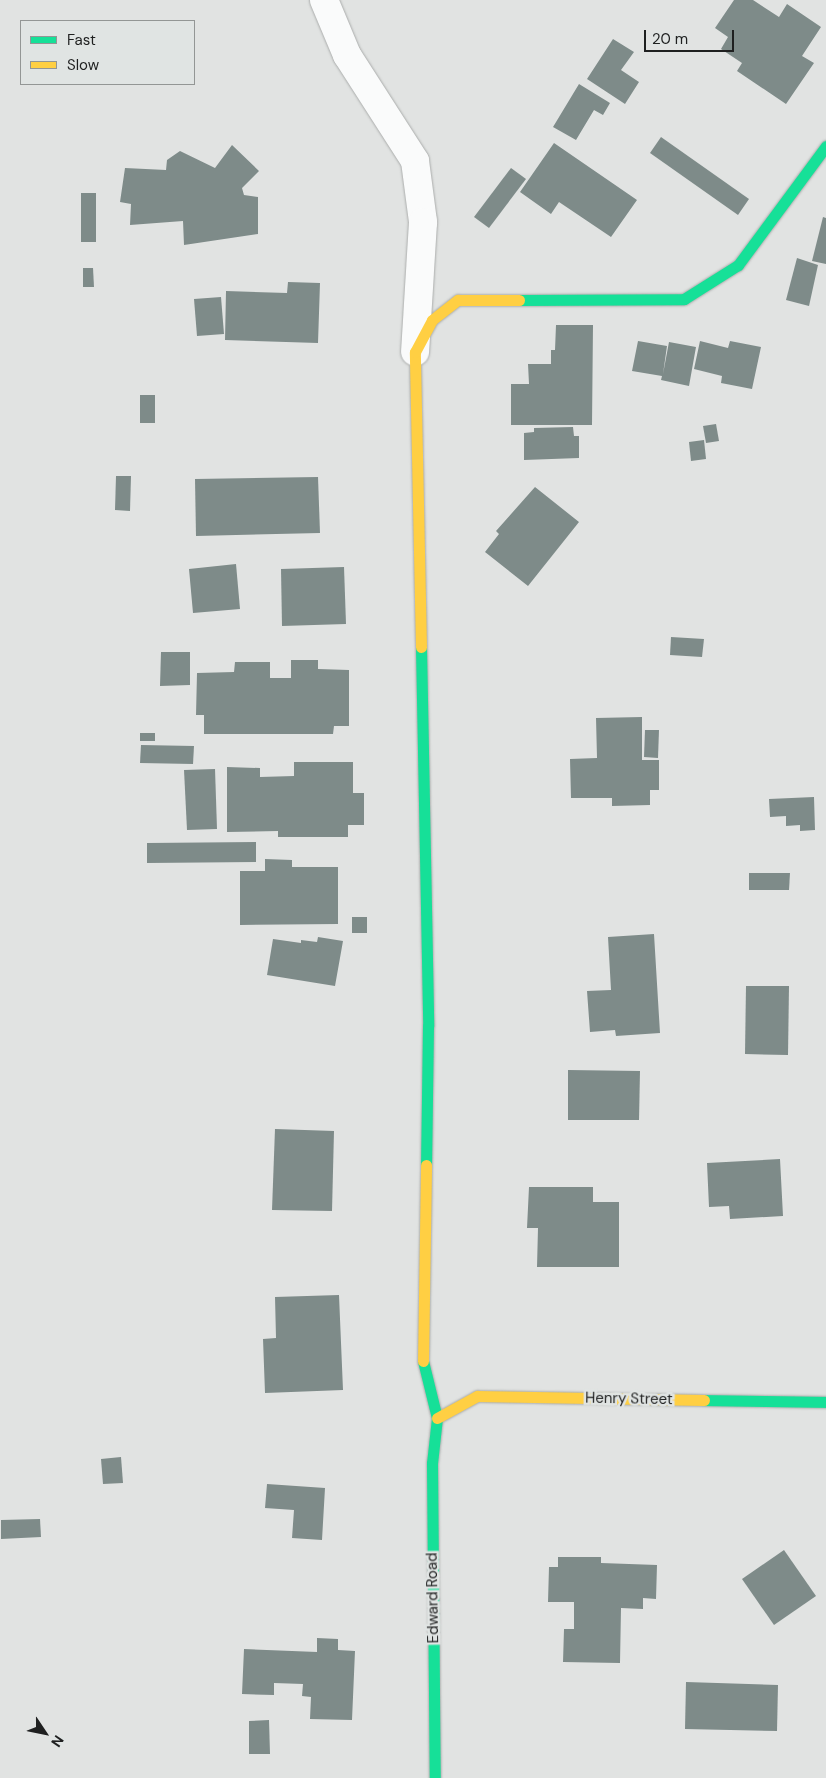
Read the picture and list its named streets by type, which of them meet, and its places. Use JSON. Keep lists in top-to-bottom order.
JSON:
{
  "streets": {
    "street": ["Henry Street", "Edward Road"]
  },
  "crossings": [
    ["Henry Street", "Edward Road"]
  ],
  "legend": ["Fast", "Slow"],
  "scale_bar": "20 m",
  "north": "bottom right"
}
